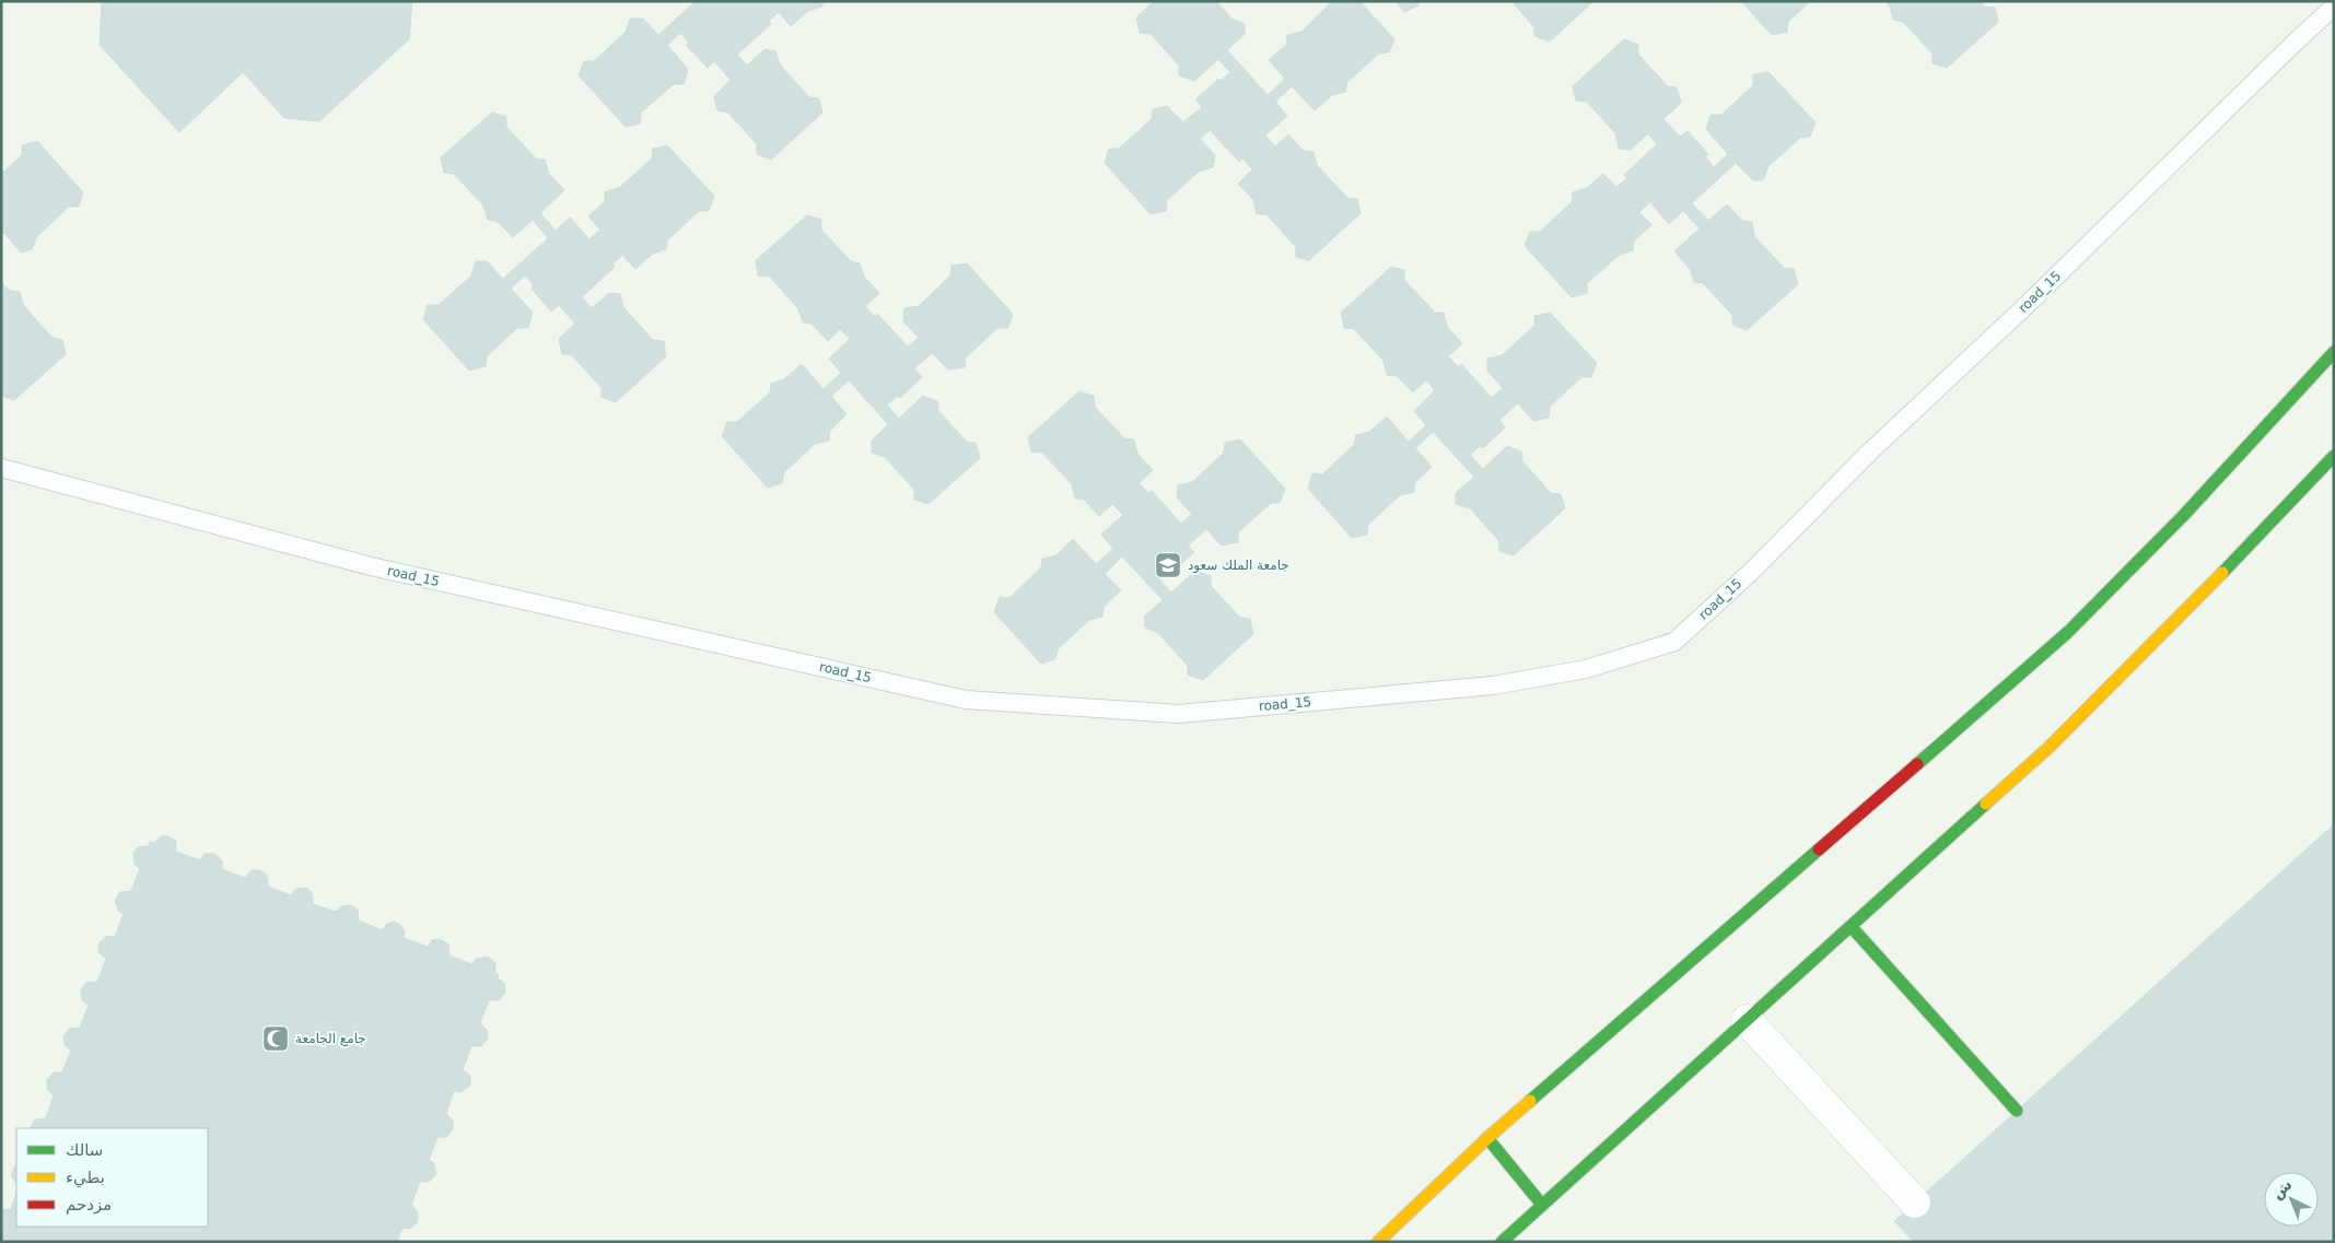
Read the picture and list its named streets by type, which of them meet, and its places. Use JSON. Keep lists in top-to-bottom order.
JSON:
{
  "streets": {
    "lane": ["road_15"]
  },
  "places": {
    "school or university": ["جامعة الملك سعود"],
    "mosque": ["جامع الجامعة"]
  },
  "legend": ["سالك", "بطيء", "مزدحم"],
  "north": "top left"
}
